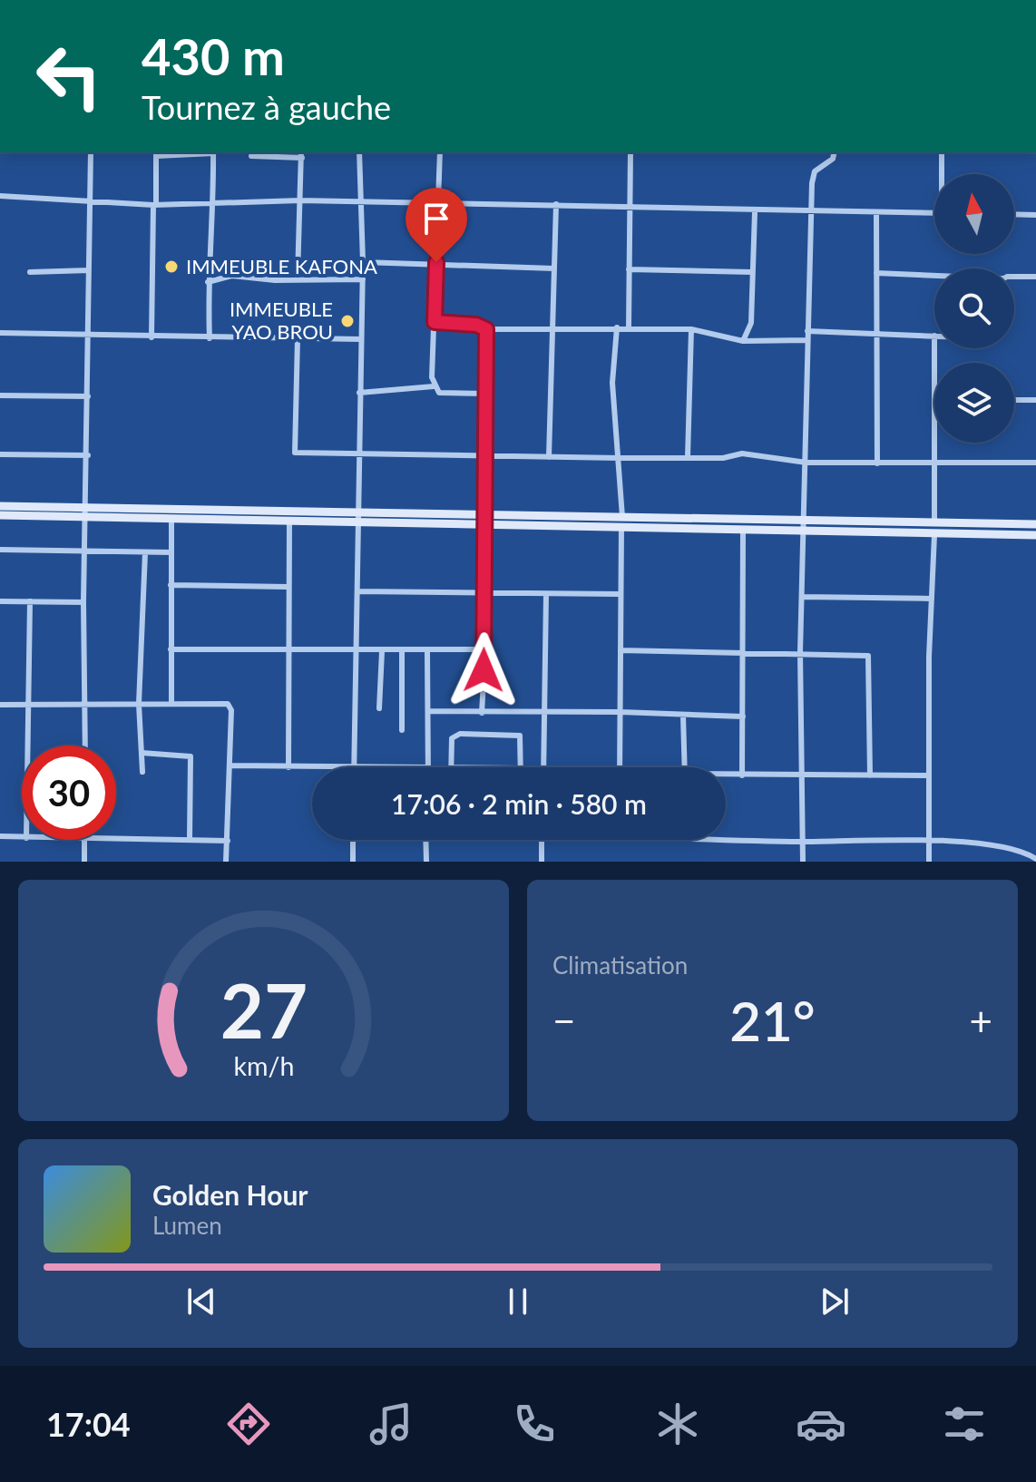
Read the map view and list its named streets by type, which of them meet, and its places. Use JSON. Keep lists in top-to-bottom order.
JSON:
{
  "places": ["IMMEUBLE KAFONA", "IMMEUBLE YAO BROU"],
  "north": "top",
  "page": {
    "turn": ["430 m", "Tournez à gauche"],
    "limit": "30",
    "trip": "17:06 · 2 min · 580 m",
    "tile": "Climatisation",
    "heat": ["−", "21°", "+"],
    "song": ["Golden Hour", "Lumen"],
    "tabs": "17:04",
    "gauge": ["27", "km/h"]
  }
}
